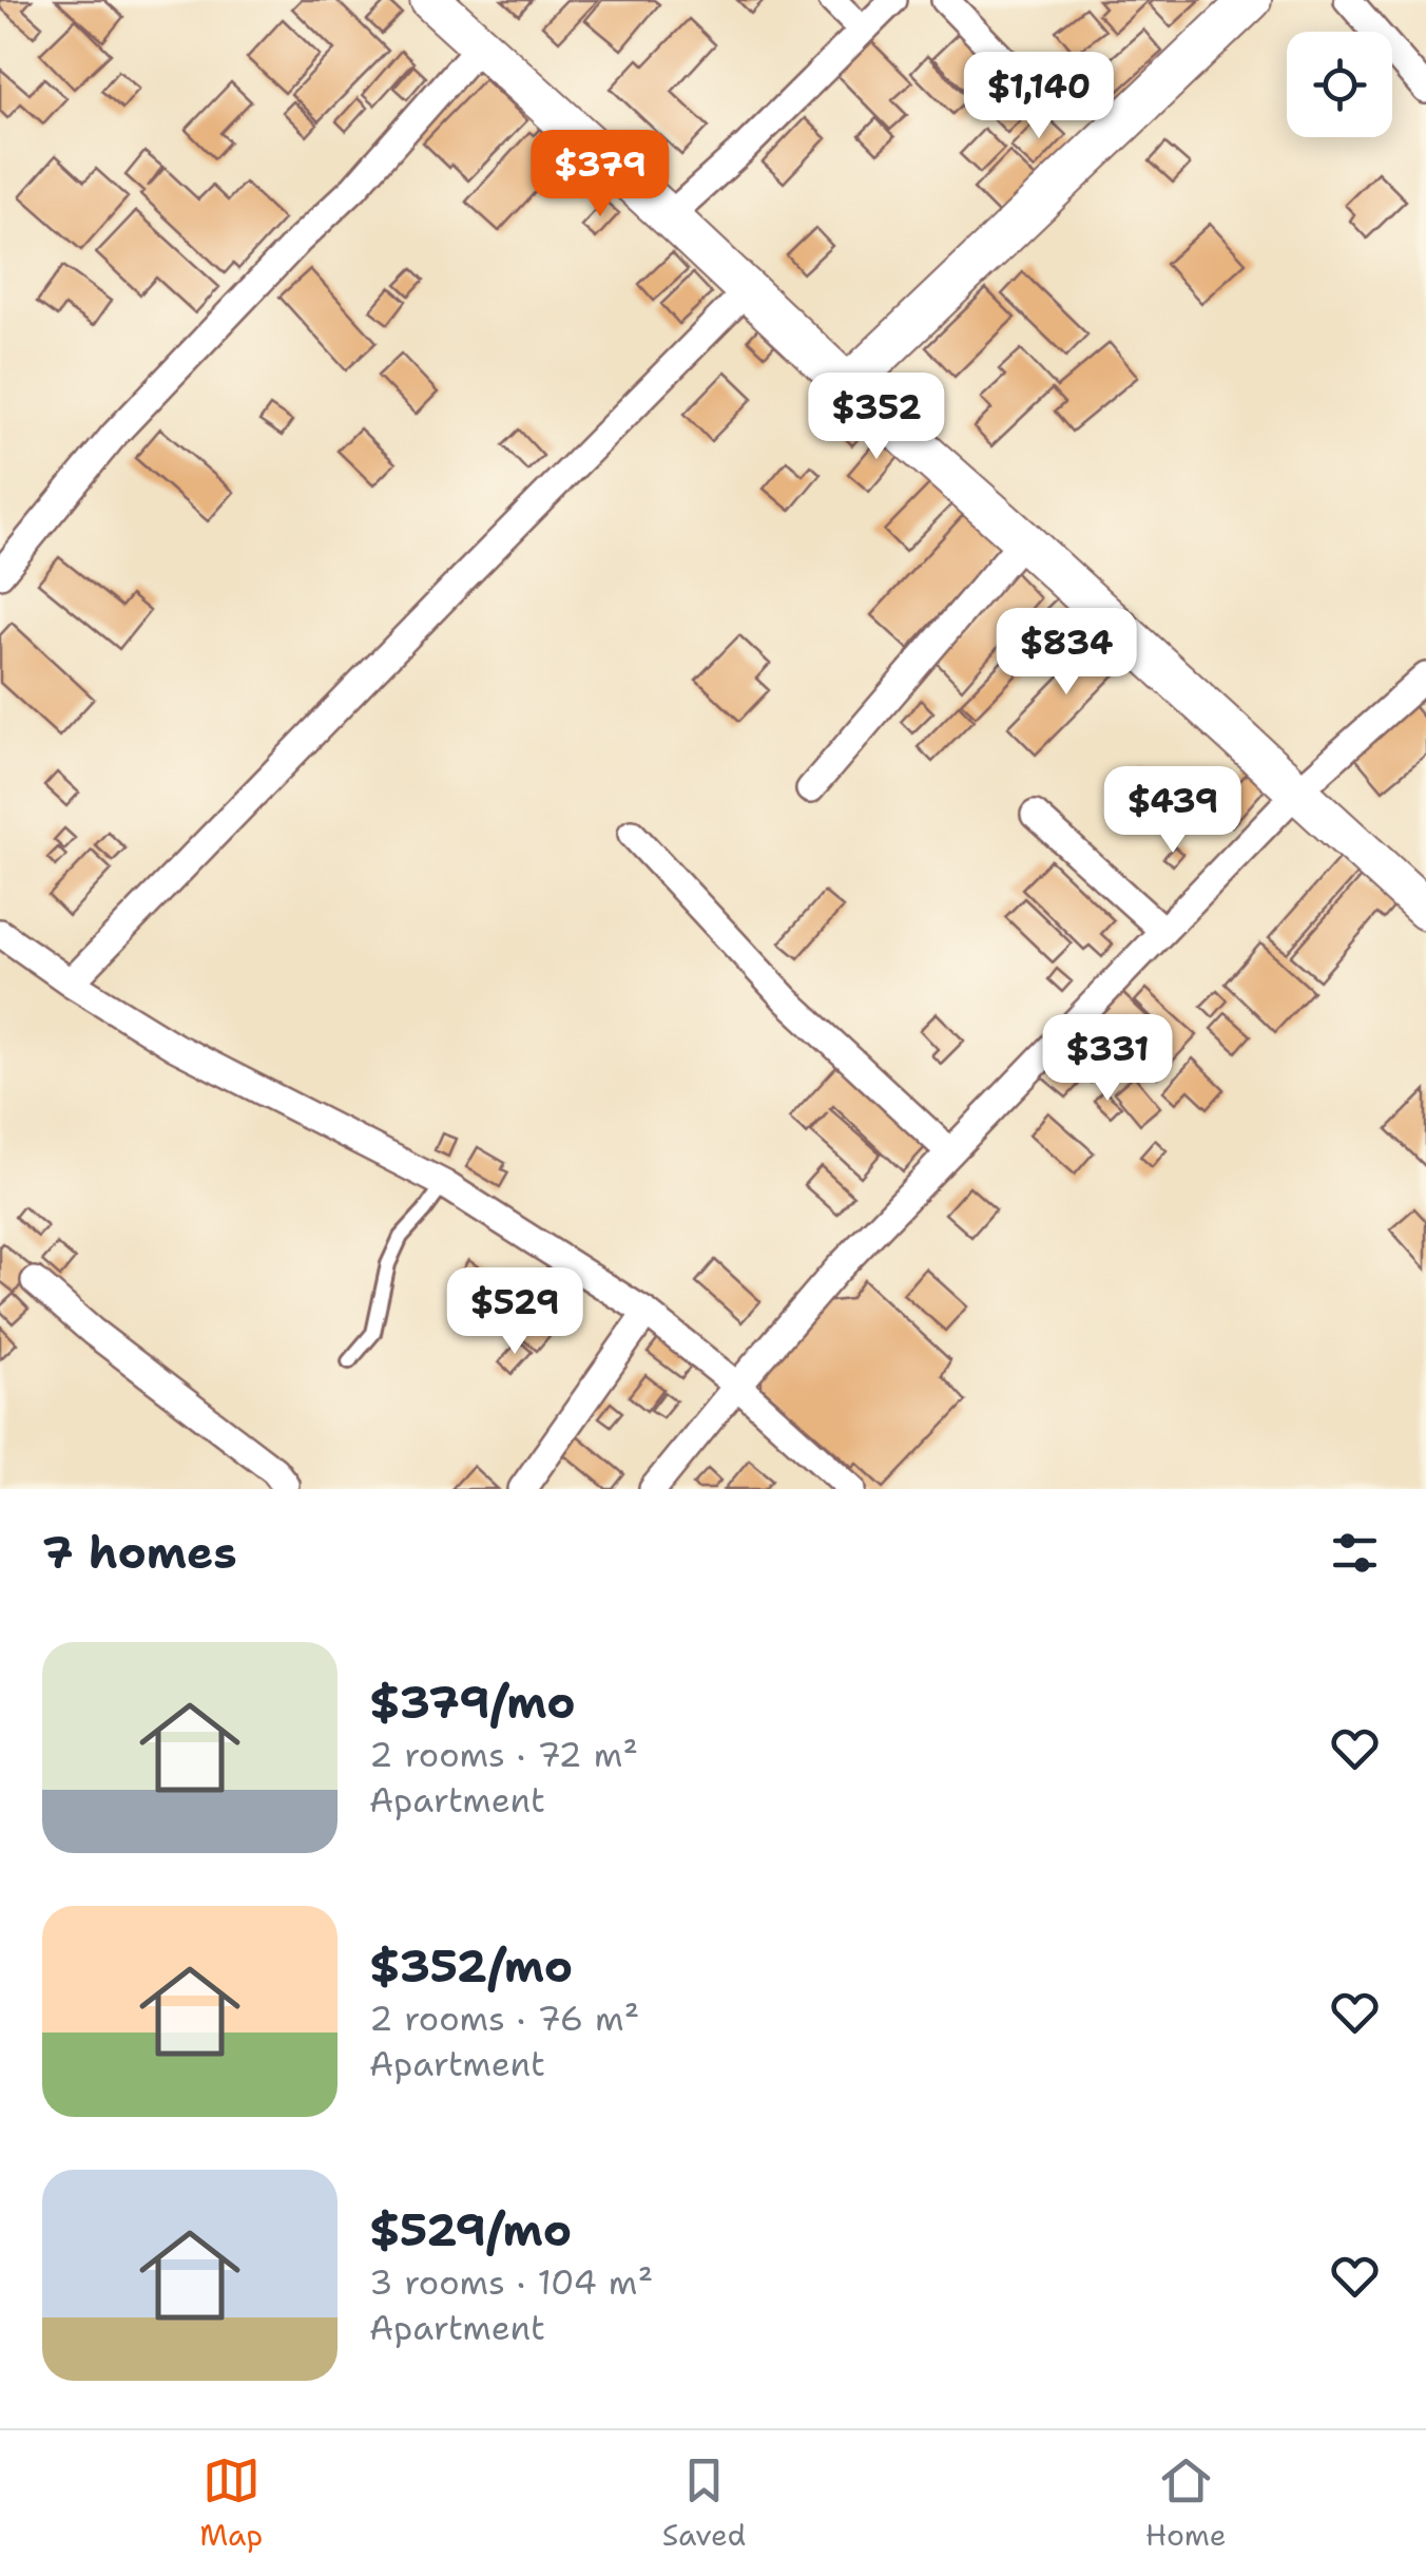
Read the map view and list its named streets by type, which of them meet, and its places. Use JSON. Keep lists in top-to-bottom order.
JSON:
{
  "page": {
    "price": [
      "$1,140",
      "$379",
      "$352",
      "$834",
      "$439",
      "$331",
      "$529"
    ],
    "heading": "7 homes",
    "list": [
      {
        "name": "$379/mo",
        "note": "2 rooms · 72 m² · Apartment"
      },
      {
        "name": "$352/mo",
        "note": "2 rooms · 76 m² · Apartment"
      },
      {
        "name": "$529/mo",
        "note": "3 rooms · 104 m² · Apartment"
      }
    ],
    "tabs": ["Map", "Saved", "Home"]
  }
}
